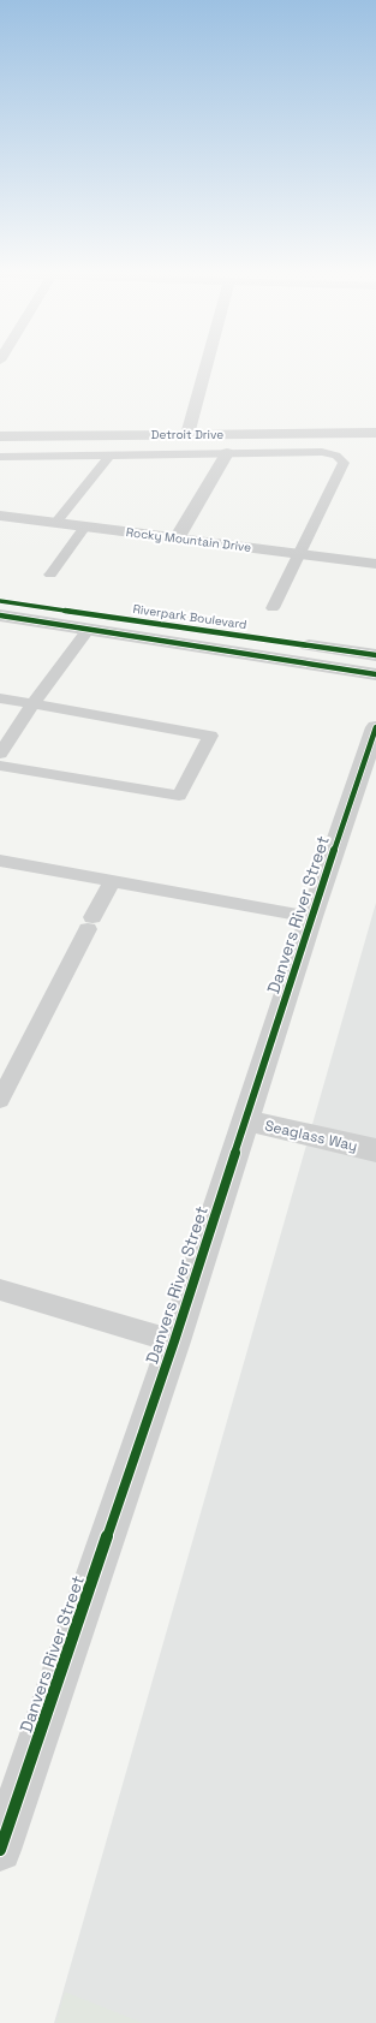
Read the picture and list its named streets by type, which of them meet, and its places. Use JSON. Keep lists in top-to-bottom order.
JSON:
{
  "streets": {
    "street": [
      "Detroit Drive",
      "Rocky Mountain Drive",
      "Riverpark Boulevard",
      "Danvers River Street",
      "Seaglass Way"
    ]
  },
  "crossings": [
    ["Danvers River Street", "Seaglass Way"]
  ]
}
